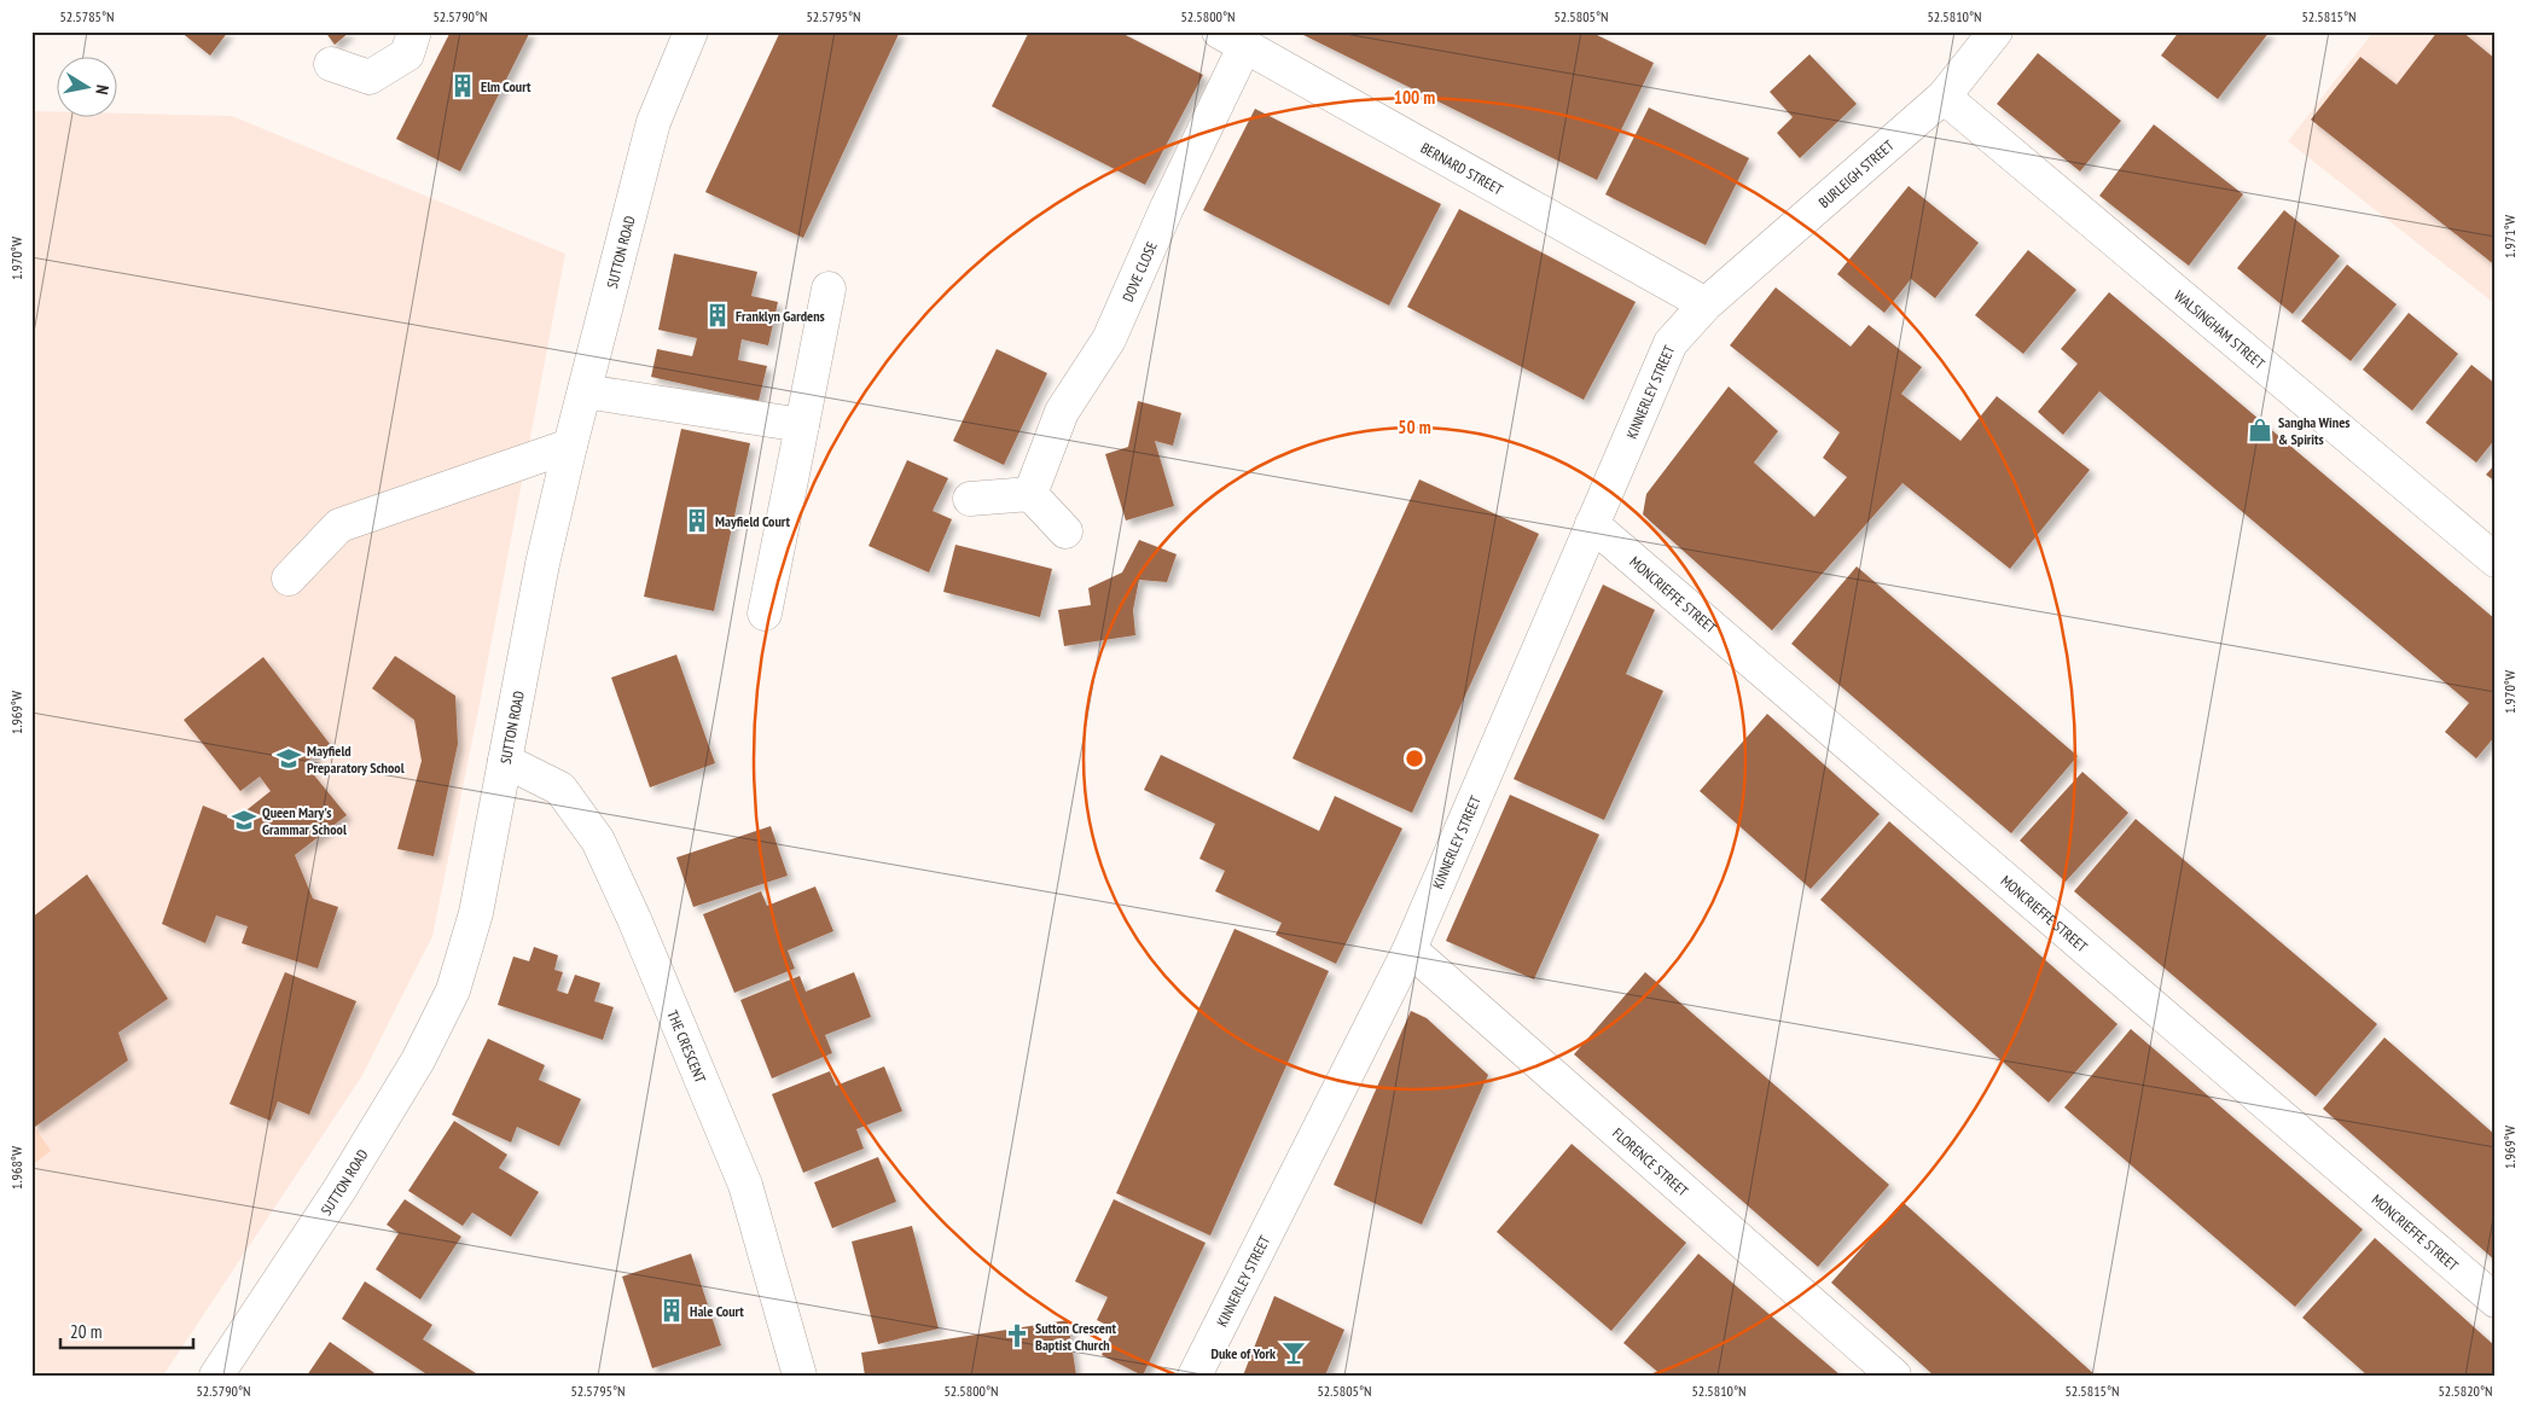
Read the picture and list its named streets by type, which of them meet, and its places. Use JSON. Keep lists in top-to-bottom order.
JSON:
{
  "streets": {
    "street": [
      "BERNARD STREET",
      "BURLEIGH STREET",
      "SUTTON ROAD",
      "DOVE CLOSE",
      "WALSINGHAM STREET",
      "KINNERLEY STREET",
      "MONCRIEFFE STREET",
      "THE CRESCENT",
      "FLORENCE STREET"
    ]
  },
  "crossings": [
    ["BERNARD STREET", "BURLEIGH STREET"],
    ["BERNARD STREET", "DOVE CLOSE"],
    ["BERNARD STREET", "KINNERLEY STREET"],
    ["BURLEIGH STREET", "WALSINGHAM STREET"],
    ["BURLEIGH STREET", "KINNERLEY STREET"],
    ["SUTTON ROAD", "THE CRESCENT"],
    ["KINNERLEY STREET", "MONCRIEFFE STREET"],
    ["KINNERLEY STREET", "FLORENCE STREET"]
  ],
  "places": {
    "building": [
      "Elm Court",
      "Franklyn Gardens",
      "Mayfield Court",
      "Hale Court"
    ],
    "shop": ["Sangha Wines & Spirits"],
    "school or university": ["Mayfield Preparatory School", "Queen Mary's Grammar School"],
    "church": ["Sutton Crescent Baptist Church"],
    "bar": ["Duke of York"]
  },
  "scale_bar": "20 m",
  "north": "right",
  "coordinates": [
    "52.5785°N",
    "52.5790°N",
    "52.5795°N",
    "52.5800°N",
    "52.5805°N",
    "52.5810°N",
    "52.5815°N",
    "1.971°W",
    "1.970°W",
    "1.969°W",
    "1.968°W",
    "52.5820°N"
  ],
  "rings": ["100 m", "50 m"]
}
